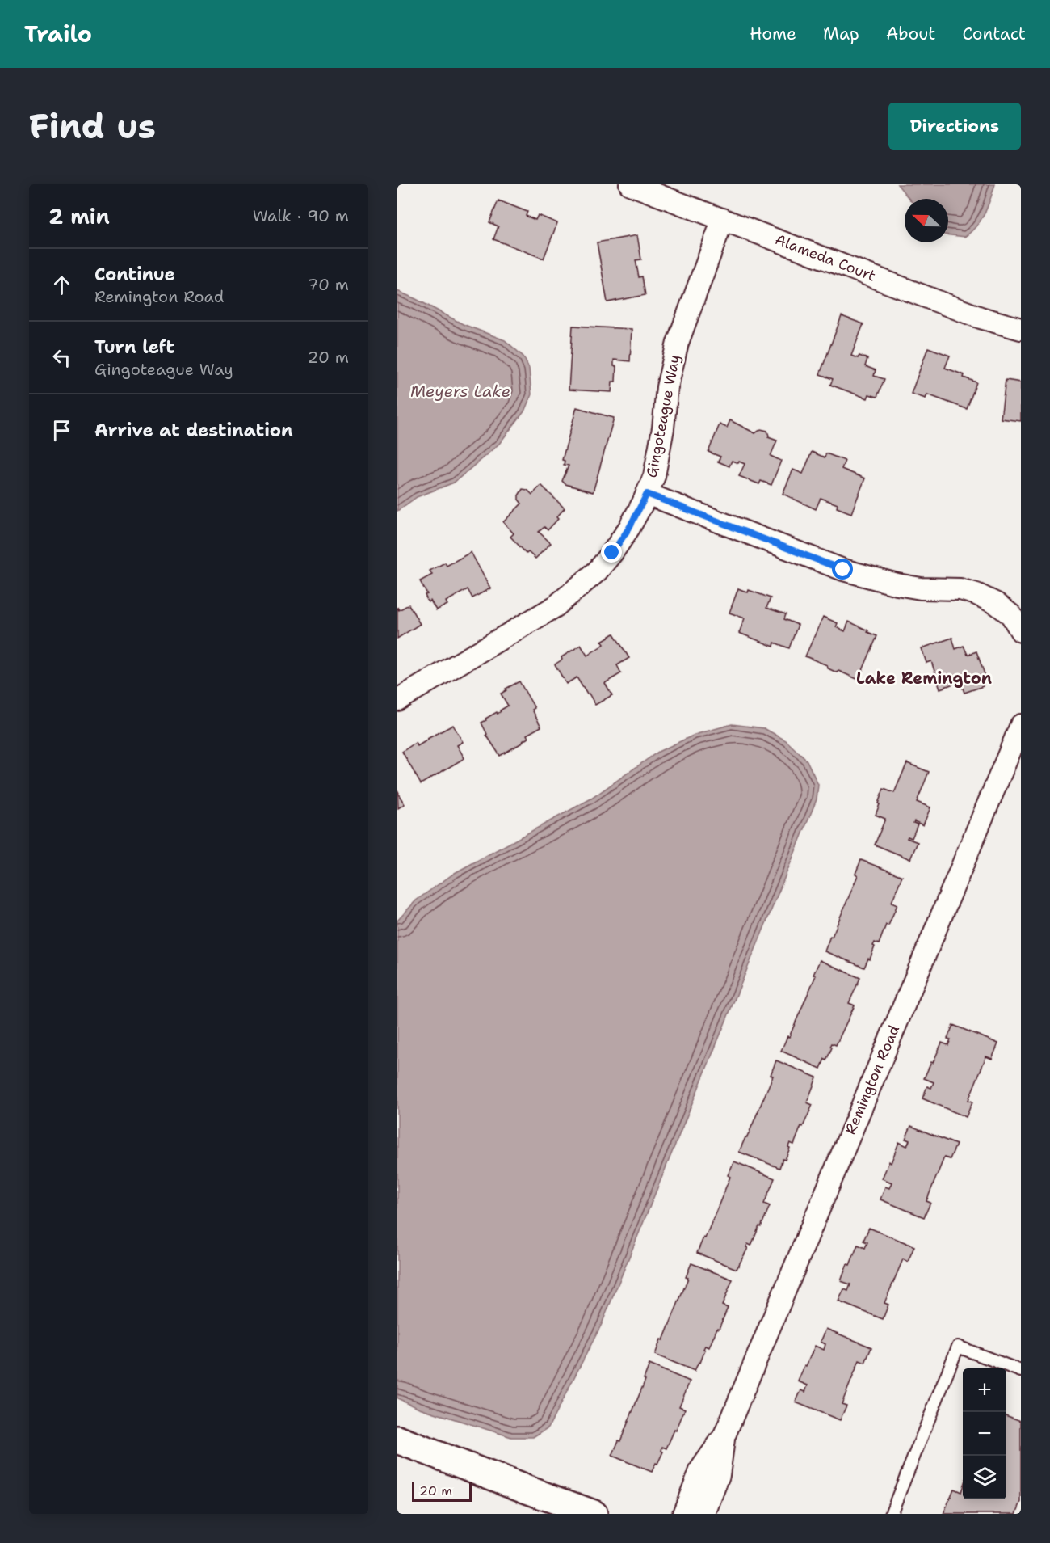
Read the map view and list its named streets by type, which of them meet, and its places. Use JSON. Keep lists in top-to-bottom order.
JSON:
{
  "streets": {
    "street": ["Alameda Court", "Gingoteague Way", "Remington Road"]
  },
  "crossings": [
    ["Alameda Court", "Gingoteague Way"]
  ],
  "districts": ["Lake Remington"],
  "water": ["Meyers Lake"],
  "scale_bar": "20 m",
  "north": "left",
  "page": {
    "header": "Trailo",
    "nav": [
      "Home",
      "Map",
      "About",
      "Contact"
    ],
    "buttons": "Directions",
    "title": "Find us",
    "heading": ["2 min", "Walk · 90 m"],
    "list": [
      ["Continue", "Remington Road", "70 m"],
      ["Turn left", "Gingoteague Way", "20 m"],
      "Arrive at destination"
    ],
    "map_buttons": ["+", "−"],
    "scale": "20 m"
  }
}
